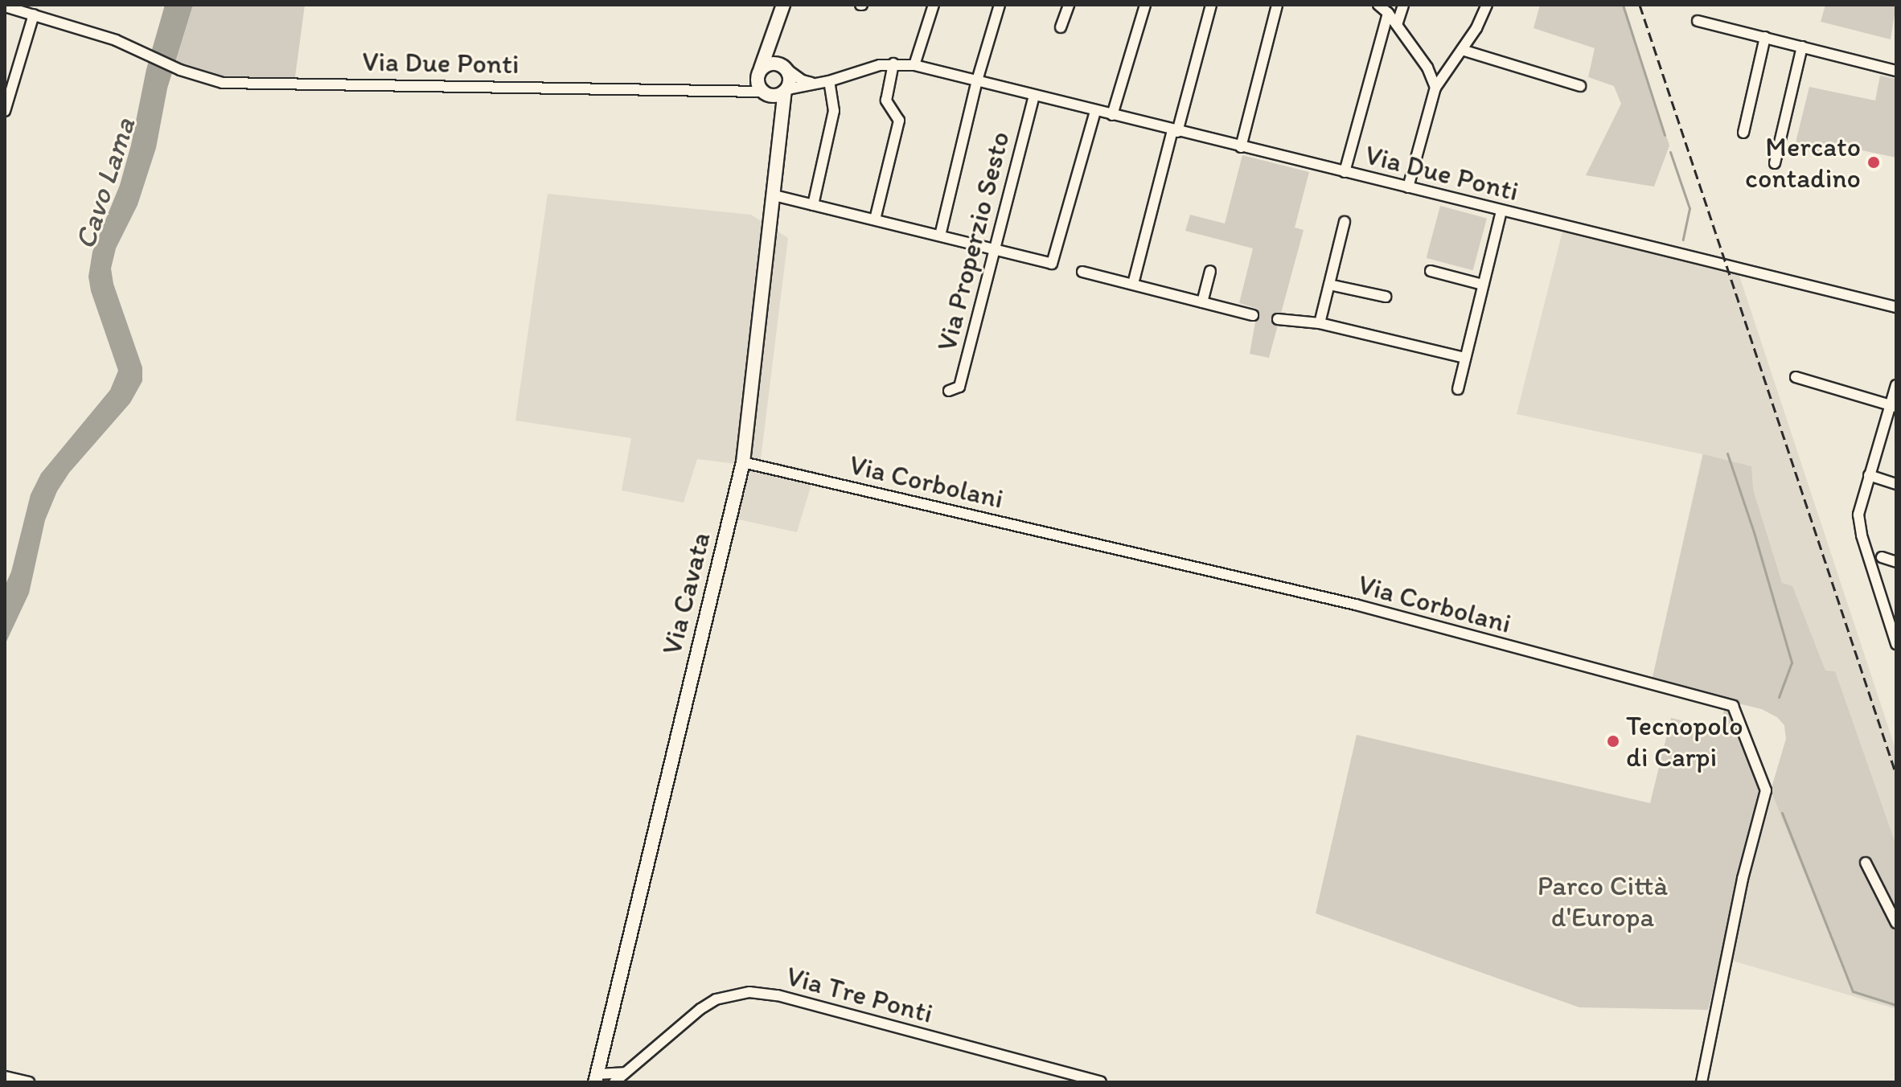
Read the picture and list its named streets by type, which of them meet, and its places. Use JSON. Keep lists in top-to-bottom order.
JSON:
{
  "streets": {
    "main road": ["Via Cavata"],
    "street": [
      "Via Due Ponti",
      "Via Properzio Sesto",
      "Via Corbolani",
      "Via Tre Ponti"
    ]
  },
  "crossings": [
    ["Via Due Ponti", "Via Properzio Sesto"],
    ["Via Due Ponti", "Via Cavata"],
    ["Via Corbolani", "Via Cavata"]
  ],
  "water": ["Cavo Lama"],
  "parks": ["Parco Città d'Europa"],
  "places": ["Mercato contadino", "Tecnopolo di Carpi"]
}
